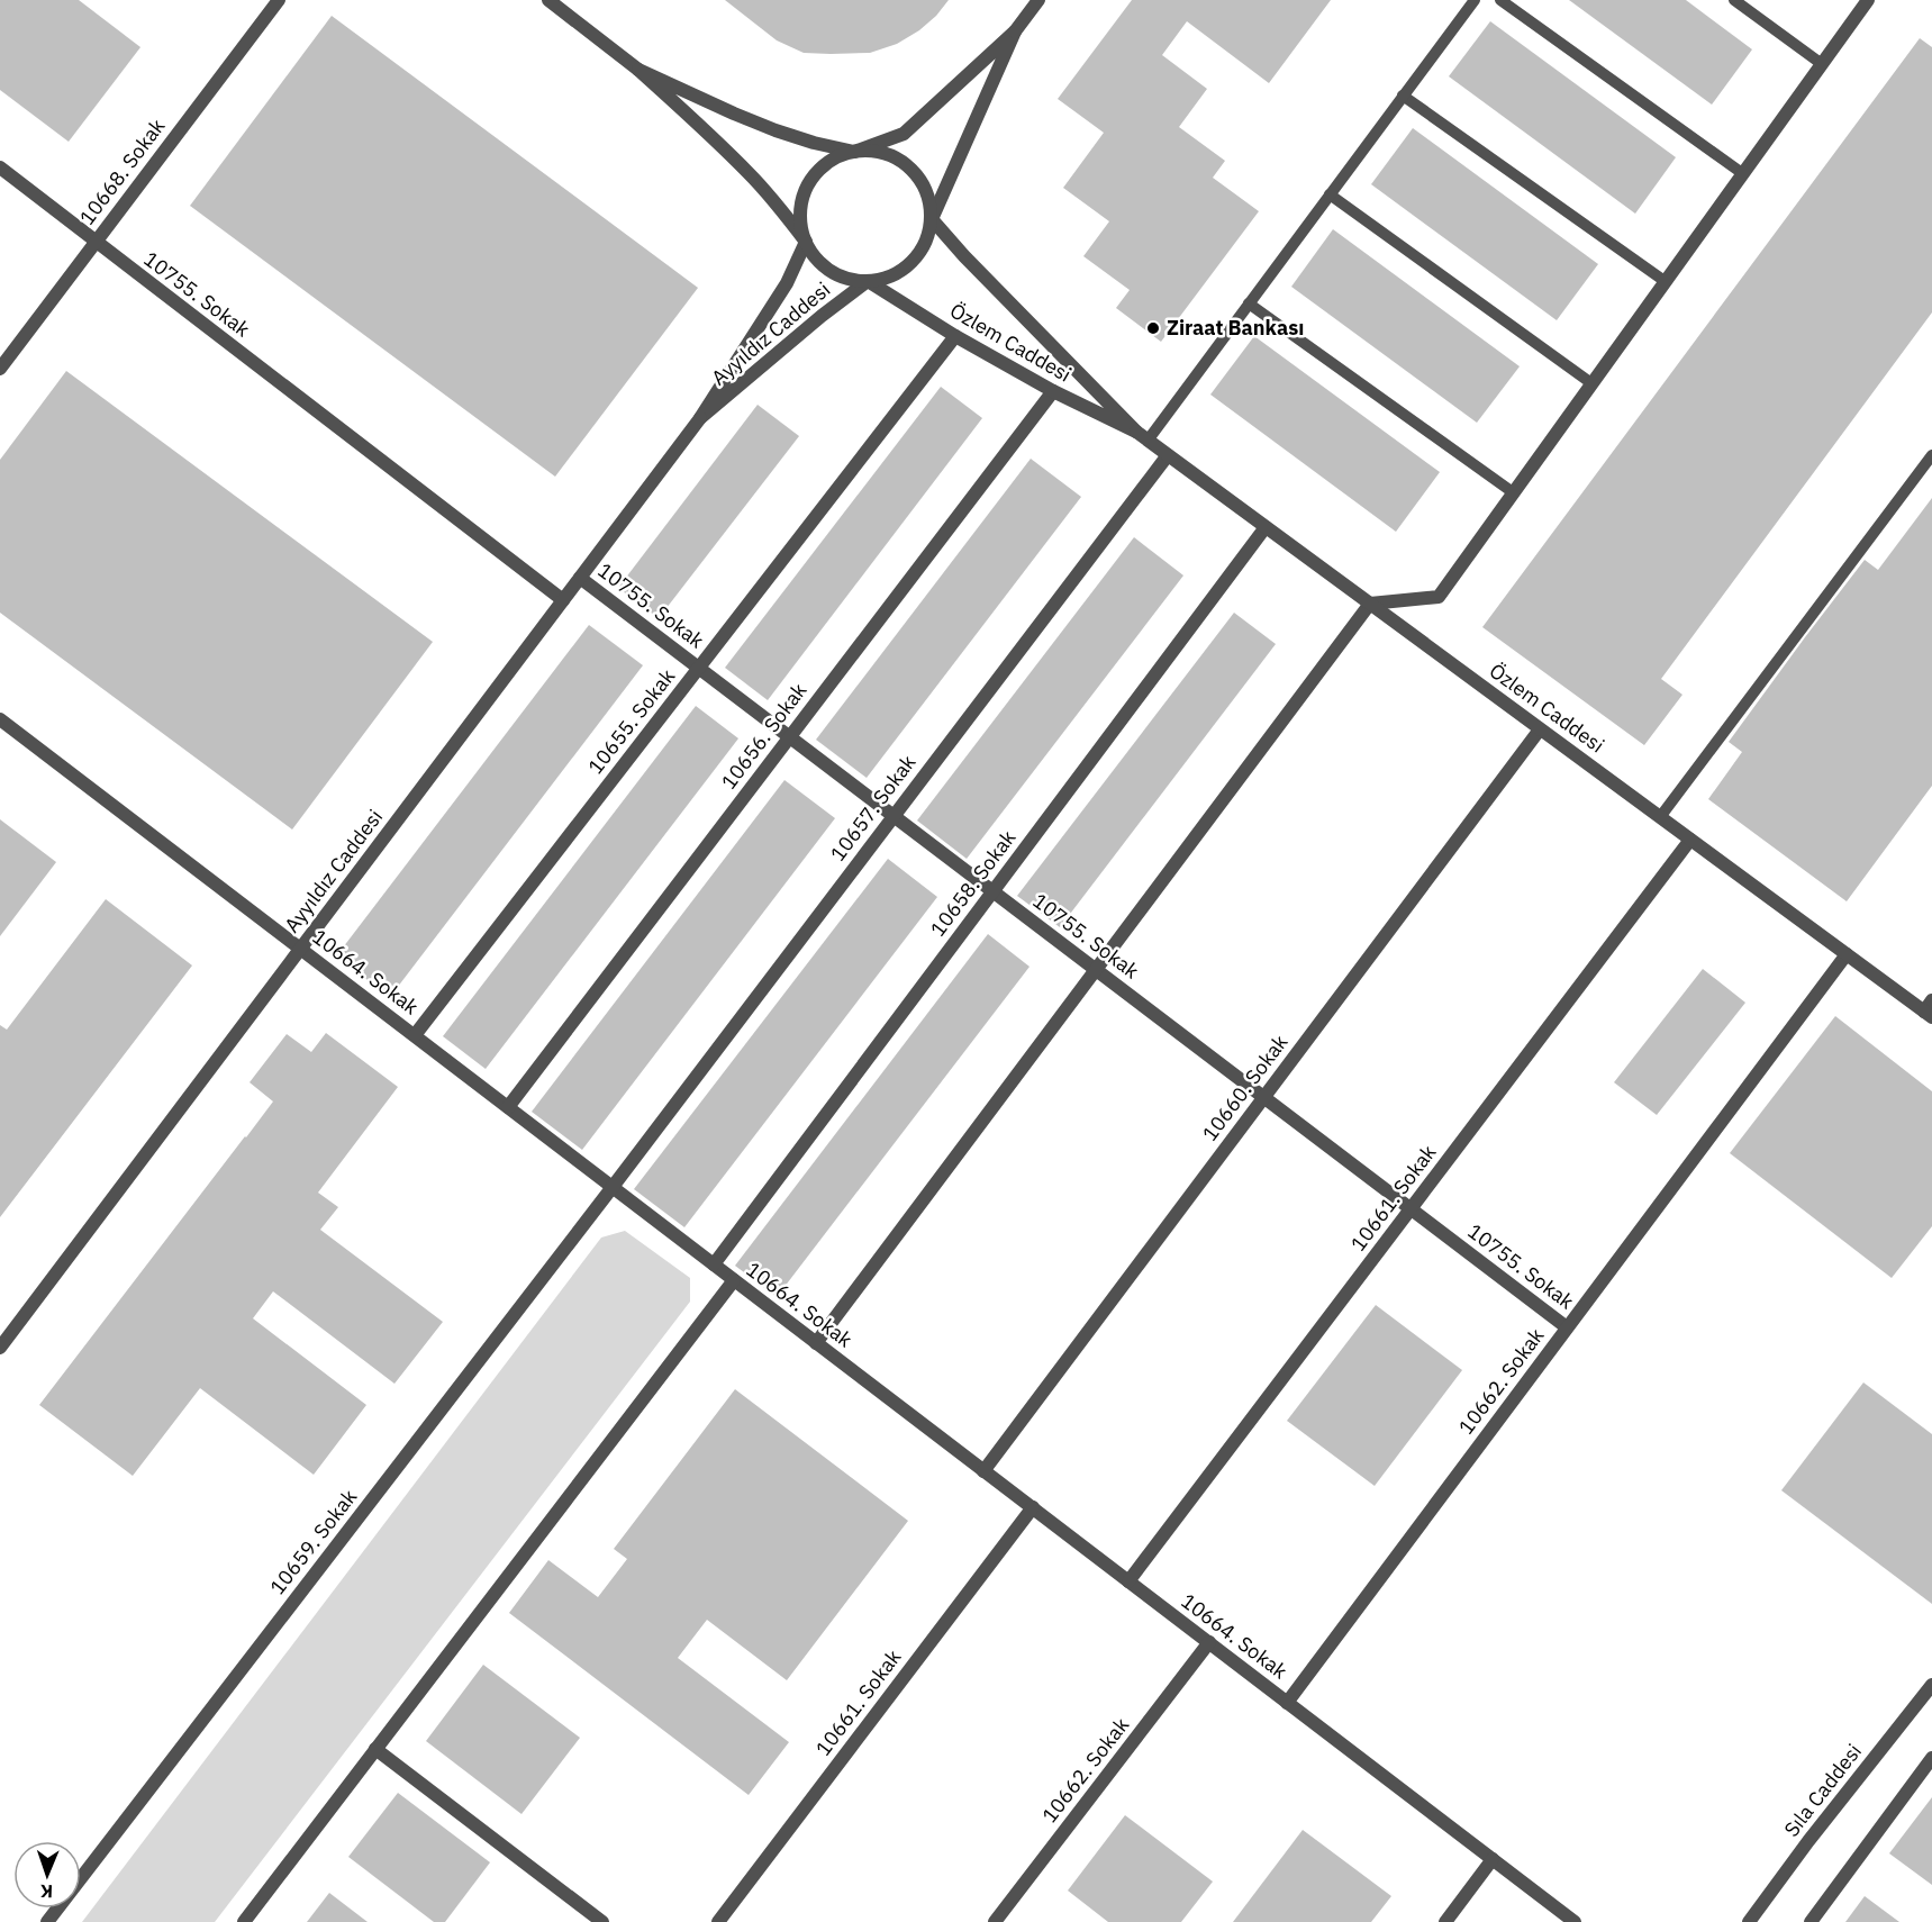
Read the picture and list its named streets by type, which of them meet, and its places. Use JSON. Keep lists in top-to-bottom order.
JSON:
{
  "streets": {
    "street": [
      "10668. Sokak",
      "10755. Sokak",
      "Ayyıldız Caddesi",
      "Özlem Caddesi",
      "10655. Sokak",
      "10656. Sokak",
      "10657. Sokak",
      "10658. Sokak",
      "10664. Sokak",
      "10660. Sokak",
      "10661. Sokak",
      "10662. Sokak",
      "10659. Sokak",
      "Sıla Caddesi"
    ]
  },
  "crossings": [
    ["10668. Sokak", "10755. Sokak"],
    ["10755. Sokak", "Ayyıldız Caddesi"],
    ["10755. Sokak", "10655. Sokak"],
    ["10755. Sokak", "10656. Sokak"],
    ["10755. Sokak", "10657. Sokak"],
    ["10755. Sokak", "10658. Sokak"],
    ["10755. Sokak", "10660. Sokak"],
    ["10755. Sokak", "10661. Sokak"],
    ["10755. Sokak", "10662. Sokak"],
    ["Ayyıldız Caddesi", "Özlem Caddesi"],
    ["Ayyıldız Caddesi", "10664. Sokak"],
    ["Özlem Caddesi", "10655. Sokak"],
    ["Özlem Caddesi", "10656. Sokak"],
    ["Özlem Caddesi", "10657. Sokak"],
    ["Özlem Caddesi", "10658. Sokak"],
    ["Özlem Caddesi", "10660. Sokak"],
    ["Özlem Caddesi", "10661. Sokak"],
    ["Özlem Caddesi", "10662. Sokak"],
    ["10655. Sokak", "10664. Sokak"],
    ["10656. Sokak", "10664. Sokak"],
    ["10657. Sokak", "10664. Sokak"],
    ["10657. Sokak", "10659. Sokak"],
    ["10658. Sokak", "10664. Sokak"],
    ["10664. Sokak", "10660. Sokak"],
    ["10664. Sokak", "10661. Sokak"],
    ["10664. Sokak", "10662. Sokak"],
    ["10664. Sokak", "10659. Sokak"]
  ],
  "places": ["Ziraat Bankası"],
  "north": "bottom"
}
